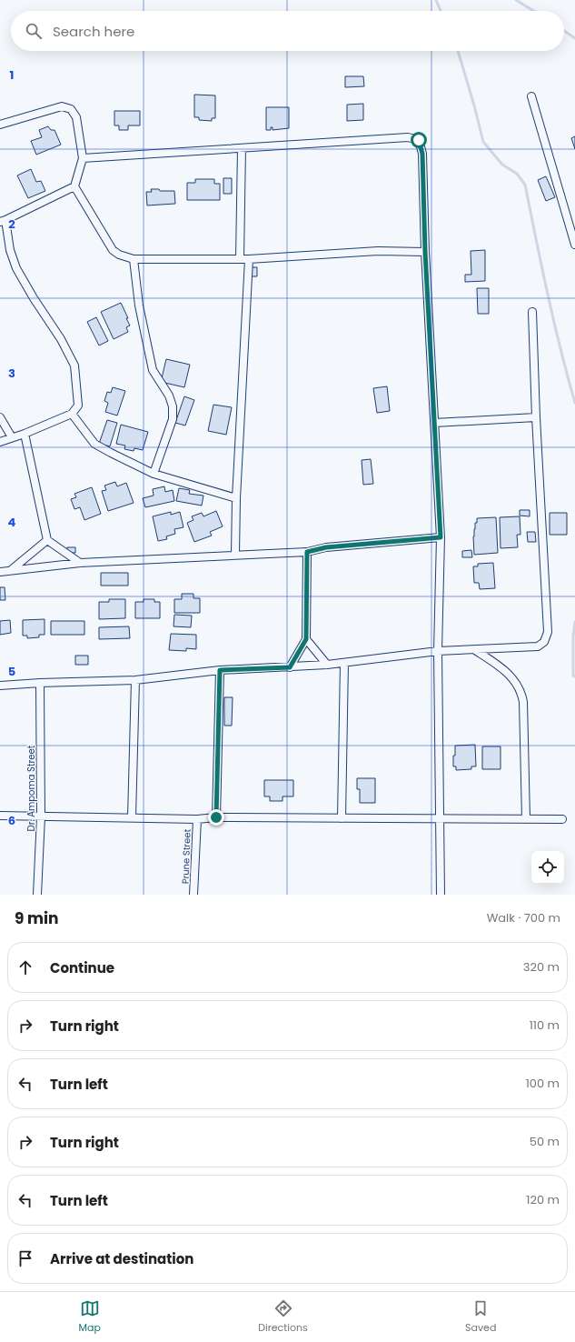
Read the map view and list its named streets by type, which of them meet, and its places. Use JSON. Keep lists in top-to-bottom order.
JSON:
{
  "streets": {
    "street": ["Dr. Ampoma Street", "Prune Street"]
  },
  "page": {
    "search": "Search here",
    "heading": ["9 min", "Walk · 700 m"],
    "list": [
      ["Continue", "320 m"],
      ["Turn right", "110 m"],
      ["Turn left", "100 m"],
      ["Turn right", "50 m"],
      ["Turn left", "120 m"],
      "Arrive at destination"
    ],
    "nav": ["Map", "Directions", "Saved"]
  },
  "grid": {
    "rows": [
      "1",
      "2",
      "3",
      "4",
      "5",
      "6"
    ]
  }
}
